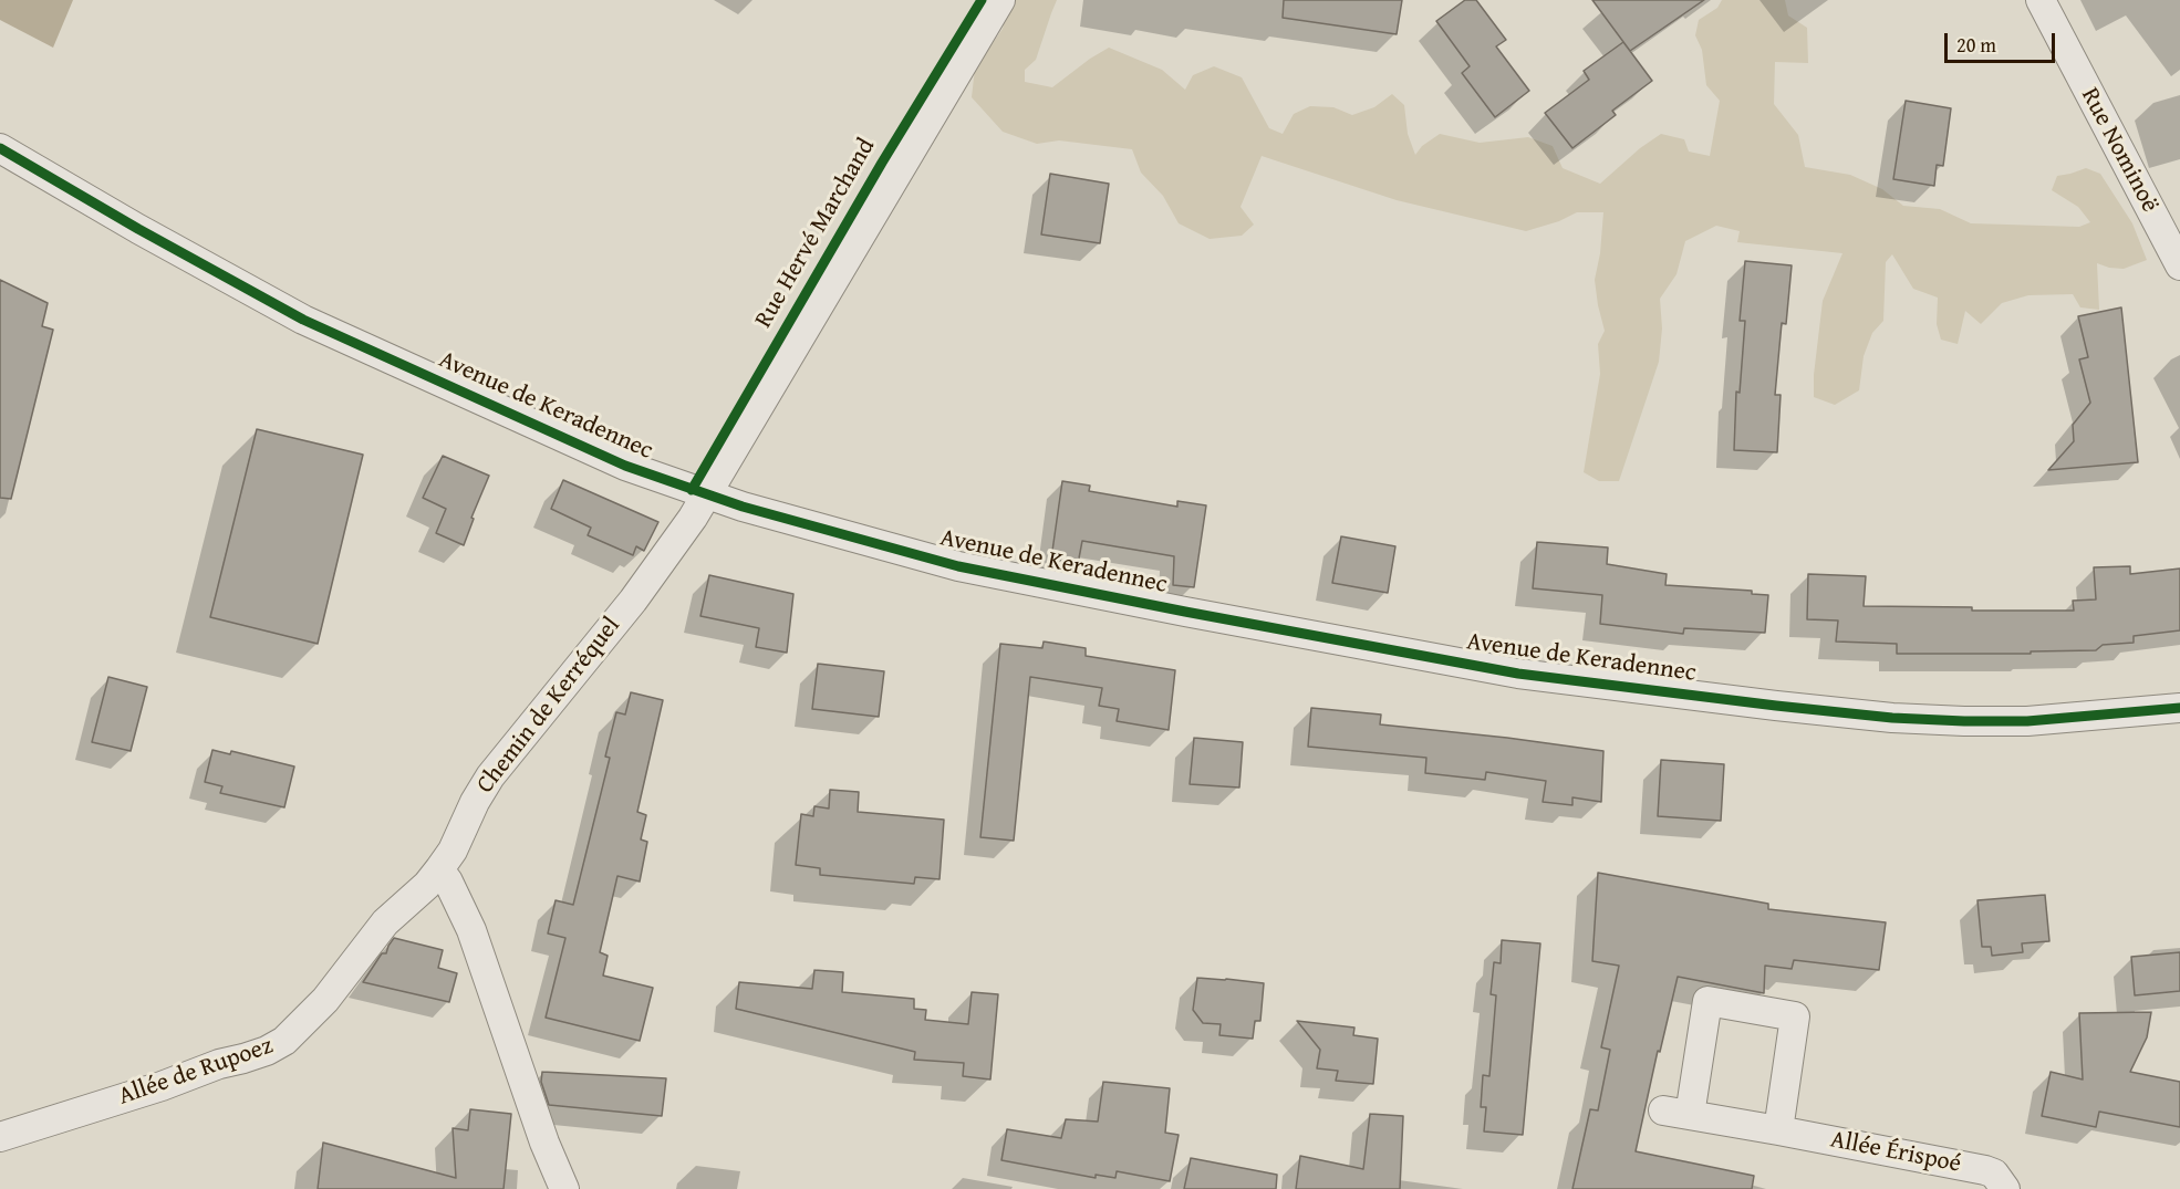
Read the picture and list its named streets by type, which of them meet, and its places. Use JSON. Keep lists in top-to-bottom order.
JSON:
{
  "streets": {
    "street": [
      "Rue Nominoë",
      "Rue Hervé Marchand",
      "Avenue de Keradennec",
      "Chemin de Kerréquel",
      "Allée de Rupoez",
      "Allée Érispoé"
    ]
  },
  "crossings": [
    ["Rue Hervé Marchand", "Avenue de Keradennec"],
    ["Rue Hervé Marchand", "Chemin de Kerréquel"],
    ["Avenue de Keradennec", "Chemin de Kerréquel"],
    ["Chemin de Kerréquel", "Allée de Rupoez"]
  ],
  "scale_bar": "20 m"
}
